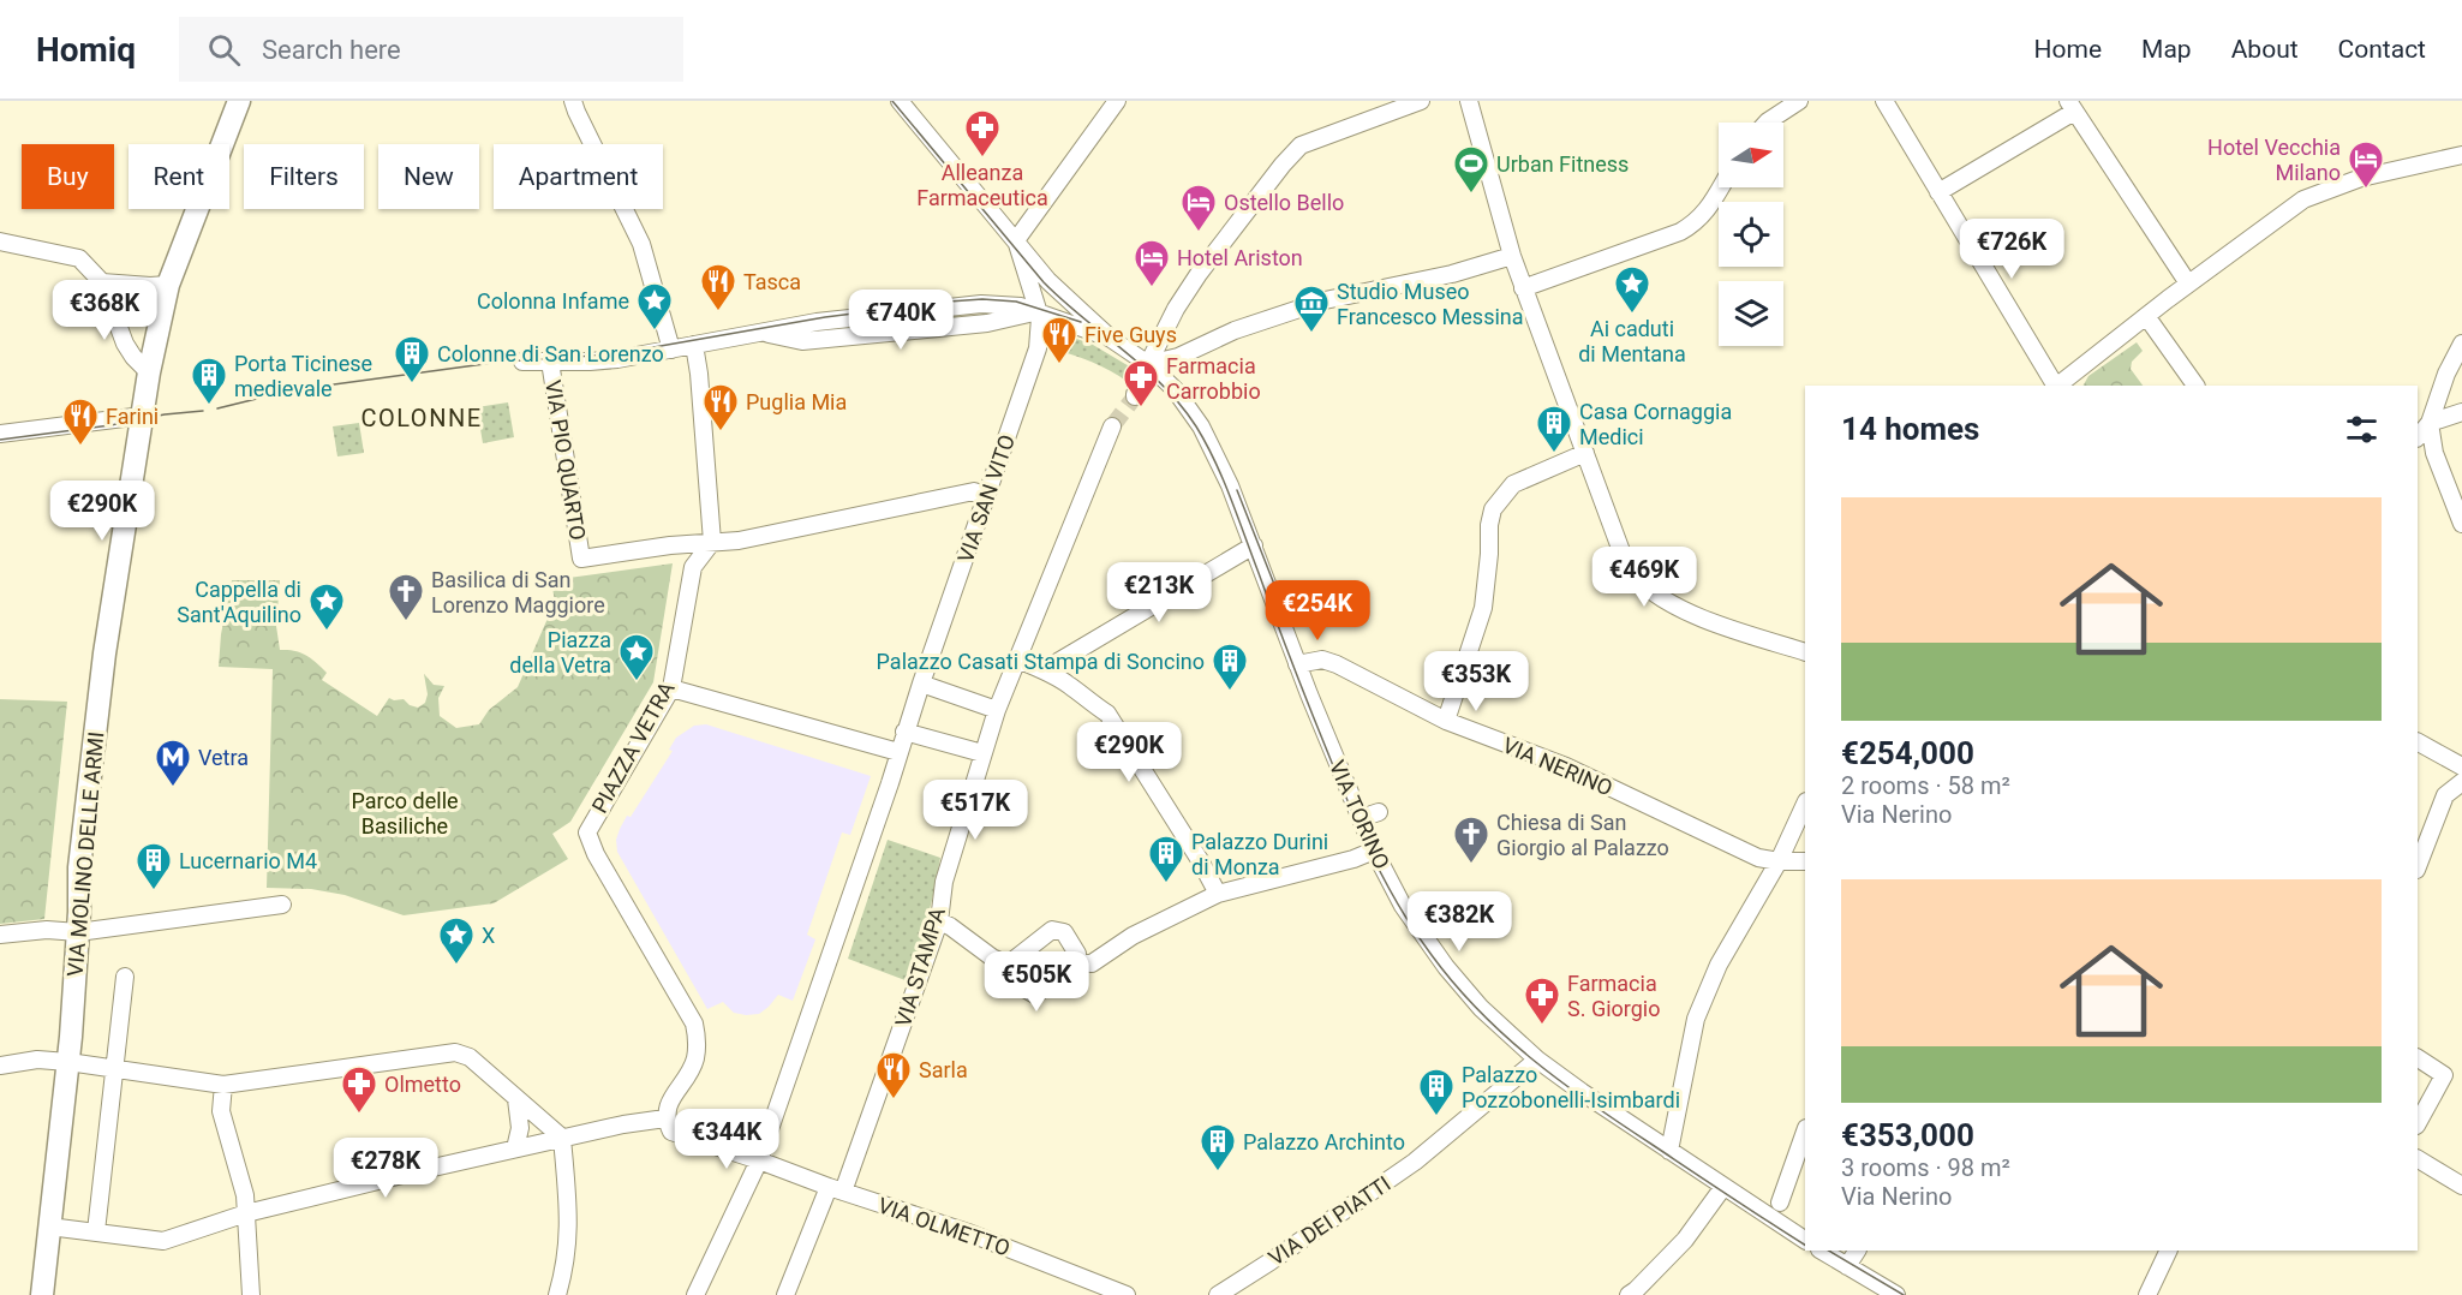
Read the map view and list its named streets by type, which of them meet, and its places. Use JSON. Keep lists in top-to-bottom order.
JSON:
{
  "streets": {
    "street": [
      "VIA PIO QUARTO",
      "VIA SAN VITO",
      "PIAZZA VETRA",
      "VIA NERINO",
      "VIA TORINO",
      "VIA MOLINO DELLE ARMI",
      "VIA STAMPA",
      "VIA DEI PIATTI",
      "VIA OLMETTO"
    ]
  },
  "crossings": [
    ["VIA PIO QUARTO", "PIAZZA VETRA"],
    ["PIAZZA VETRA", "VIA OLMETTO"],
    ["VIA NERINO", "VIA TORINO"],
    ["VIA TORINO", "VIA DEI PIATTI"],
    ["VIA STAMPA", "VIA OLMETTO"]
  ],
  "districts": ["COLONNE"],
  "parks": ["Parco delle Basiliche"],
  "places": {
    "pharmacy": [
      "Alleanza Farmaceutica",
      "Farmacia Carrobbio",
      "Farmacia S. Giorgio",
      "Olmetto"
    ],
    "hotel": ["Hotel Vecchia Milano", "Ostello Bello", "Hotel Ariston"],
    "sports": ["Urban Fitness"],
    "restaurant": [
      "Tasca",
      "Five Guys",
      "Puglia Mia",
      "Farini",
      "Sarla"
    ],
    "place": [
      "Ai caduti di Mentana",
      "Colonna Infame",
      "Cappella di Sant'Aquilino",
      "Piazza della Vetra",
      "X"
    ],
    "museum": ["Studio Museo Francesco Messina"],
    "building": [
      "Colonne di San Lorenzo",
      "Porta Ticinese medievale",
      "Casa Cornaggia Medici",
      "Palazzo Casati Stampa di Soncino",
      "Palazzo Durini di Monza",
      "Lucernario M4",
      "Palazzo Pozzobonelli-Isimbardi",
      "Palazzo Archinto"
    ],
    "church": ["Basilica di San Lorenzo Maggiore", "Chiesa di San Giorgio al Palazzo"],
    "metro station": ["Vetra"]
  },
  "north": "right",
  "page": {
    "header": "Homiq",
    "search": "Search here",
    "nav": [
      "Home",
      "Map",
      "About",
      "Contact"
    ],
    "chip": [
      "Buy",
      "Rent",
      "Filters",
      "New",
      "Apartment"
    ],
    "price": [
      "€726K",
      "€368K",
      "€740K",
      "€290K",
      "€469K",
      "€213K",
      "€254K",
      "€353K",
      "€290K",
      "€517K",
      "€382K",
      "€505K",
      "€344K",
      "€278K"
    ],
    "heading": "14 homes",
    "list": [
      {
        "name": "€254,000",
        "note": "2 rooms · 58 m² · Via Nerino"
      },
      {
        "name": "€353,000",
        "note": "3 rooms · 98 m² · Via Nerino"
      }
    ]
  }
}
